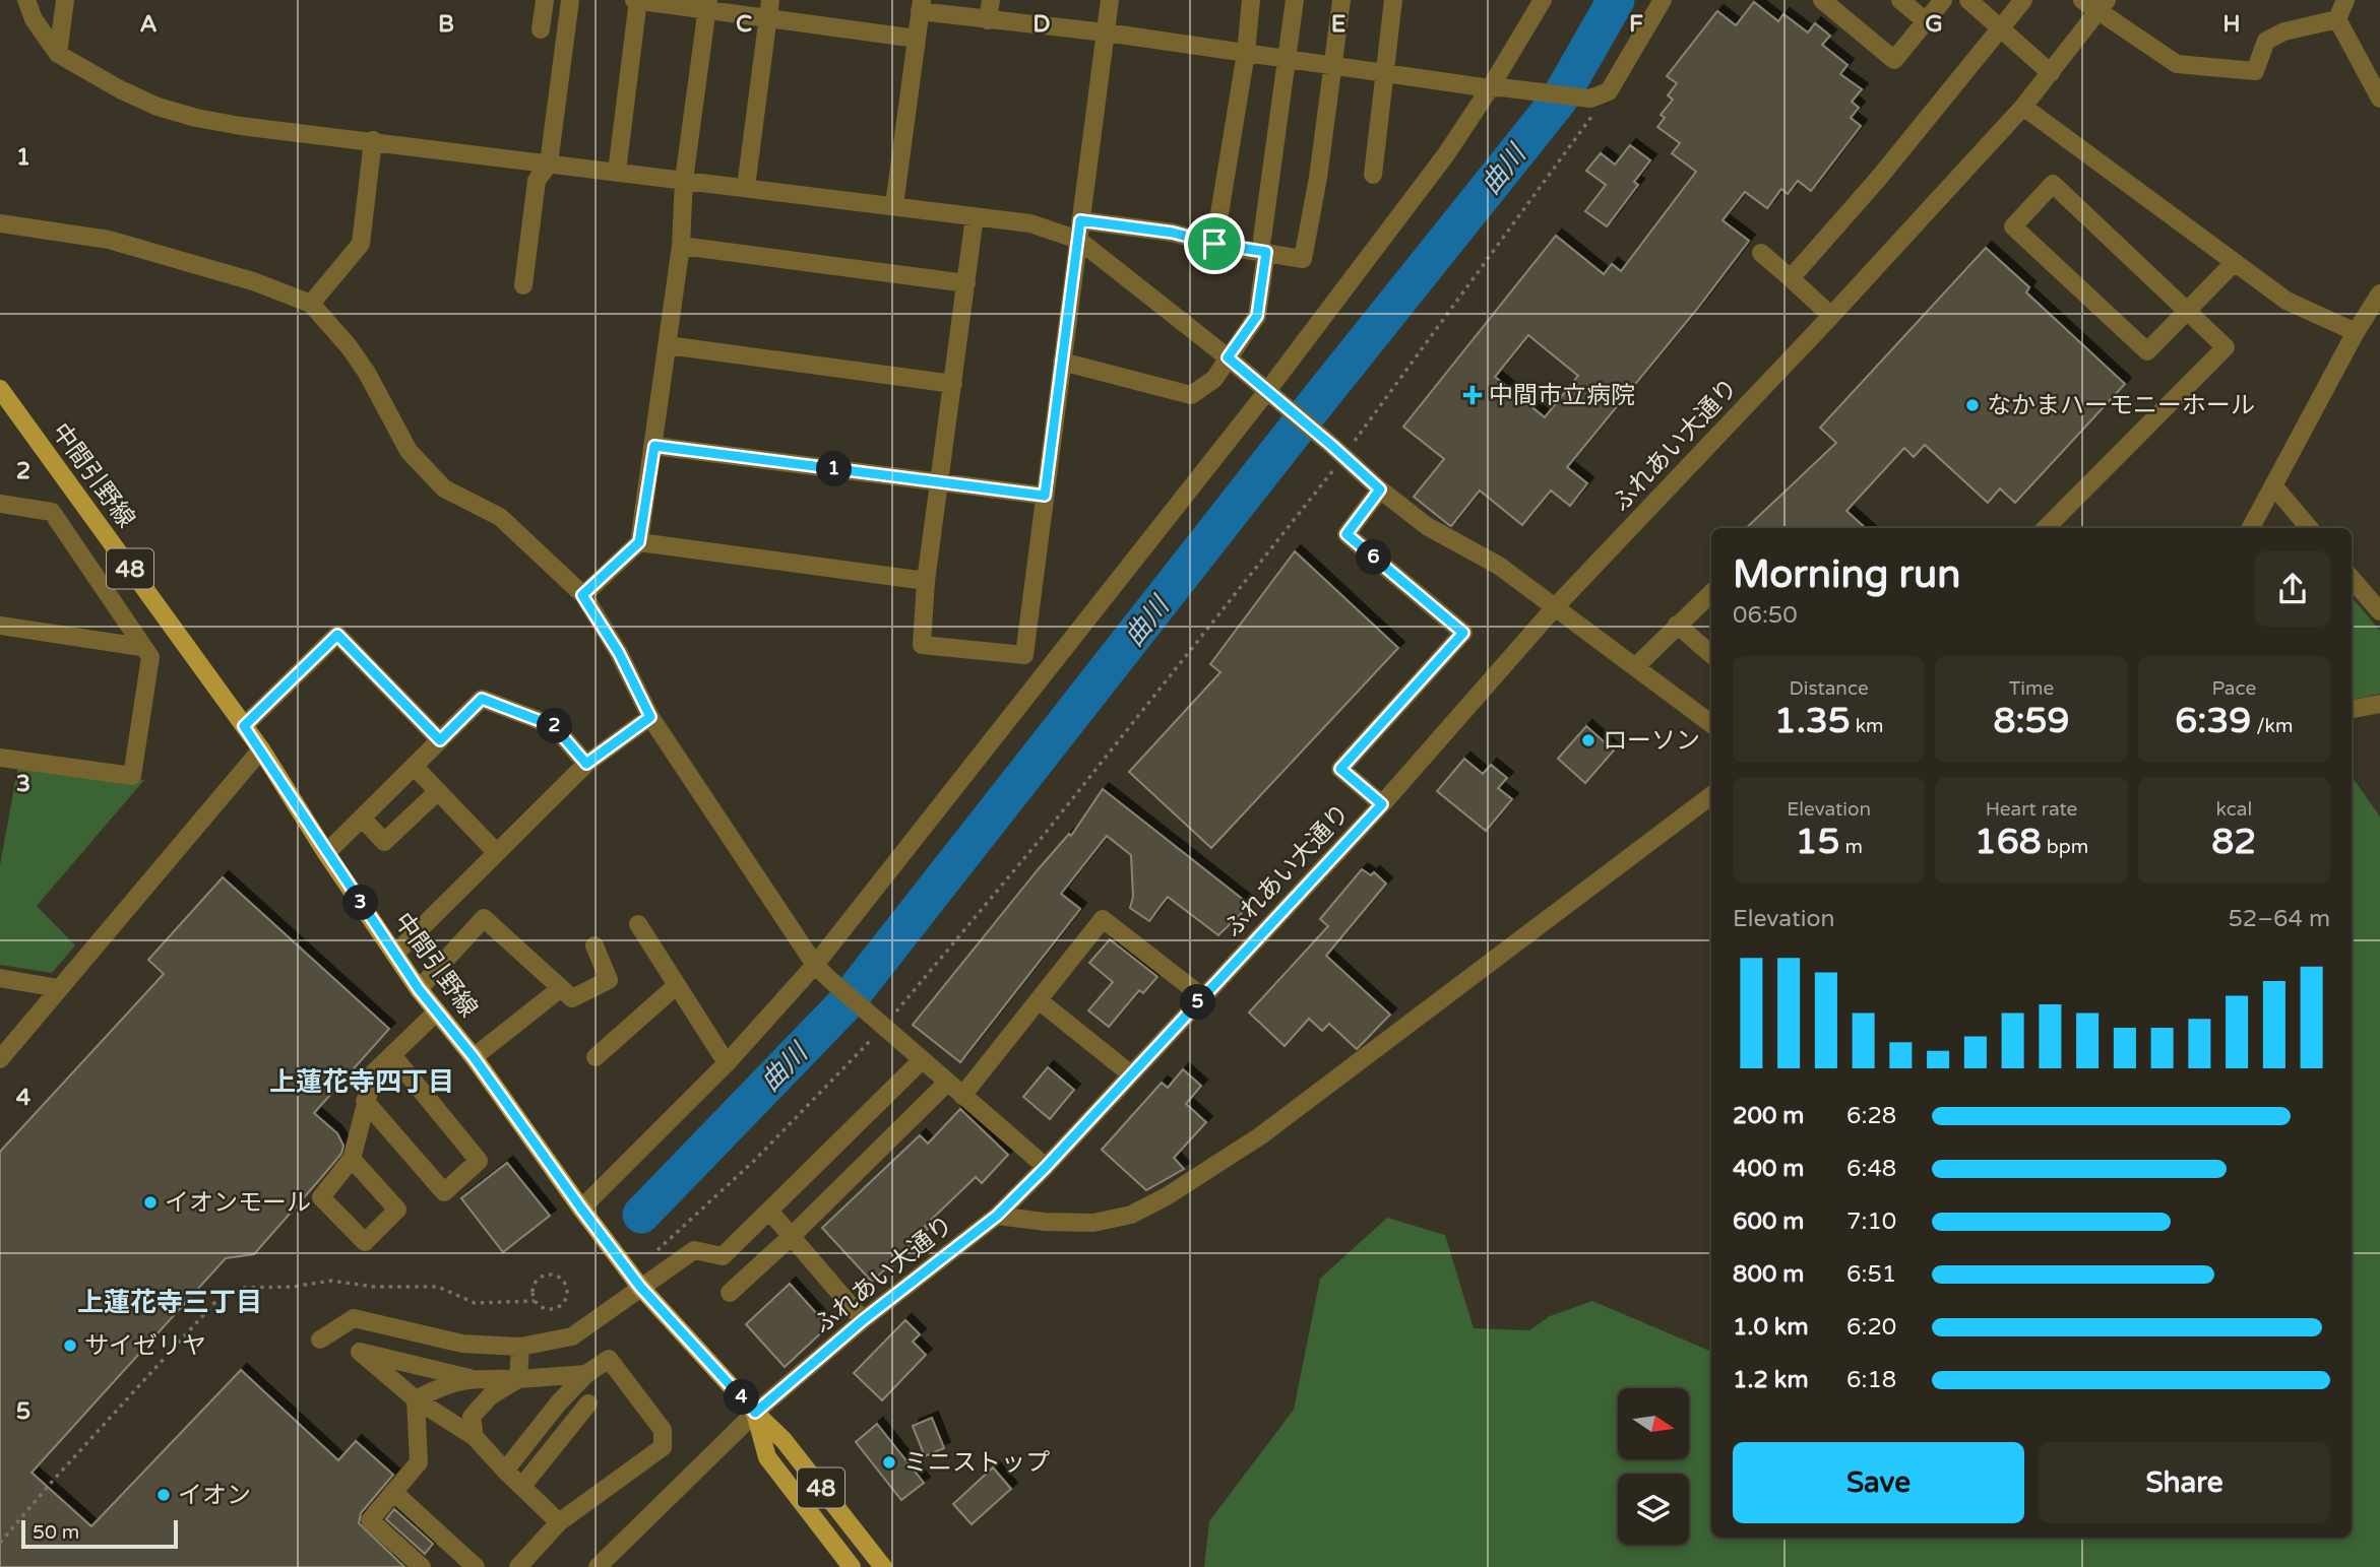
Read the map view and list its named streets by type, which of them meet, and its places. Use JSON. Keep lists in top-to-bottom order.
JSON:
{
  "streets": {
    "main road": ["中間引野線", "48"],
    "street": ["ふれあい大通り"]
  },
  "crossings": [
    ["ふれあい大通り", "中間引野線"]
  ],
  "districts": ["上蓮花寺四丁目", "上蓮花寺三丁目"],
  "water": ["曲川"],
  "places": {
    "health": ["中間市立病院"],
    "other": [
      "なかまハーモニーホール",
      "ローソン",
      "イオンモール",
      "サイゼリヤ",
      "ミニストップ",
      "イオン"
    ]
  },
  "scale_bar": "50 m",
  "north": "right",
  "page": {
    "pins": [
      "1",
      "6",
      "2",
      "3",
      "5",
      "4"
    ],
    "heading": ["Morning run", "06:50"],
    "stats": [
      ["Distance", "1.35 km"],
      ["Time", "8:59"],
      ["Pace", "6:39 /km"],
      ["Elevation", "15 m"],
      ["Heart rate", "168 bpm"],
      ["kcal", "82"]
    ],
    "chart": ["Elevation", "52–64 m"],
    "list": [
      {
        "name": "200 m",
        "note": "6:28"
      },
      {
        "name": "400 m",
        "note": "6:48"
      },
      {
        "name": "600 m",
        "note": "7:10"
      },
      {
        "name": "800 m",
        "note": "6:51"
      },
      {
        "name": "1.0 km",
        "note": "6:20"
      },
      {
        "name": "1.2 km",
        "note": "6:18"
      }
    ],
    "buttons": ["Save", "Share"],
    "scale": "50 m"
  },
  "grid": {
    "columns": [
      "A",
      "B",
      "C",
      "D",
      "E",
      "F",
      "G",
      "H"
    ],
    "rows": [
      "1",
      "2",
      "3",
      "4",
      "5"
    ]
  }
}
